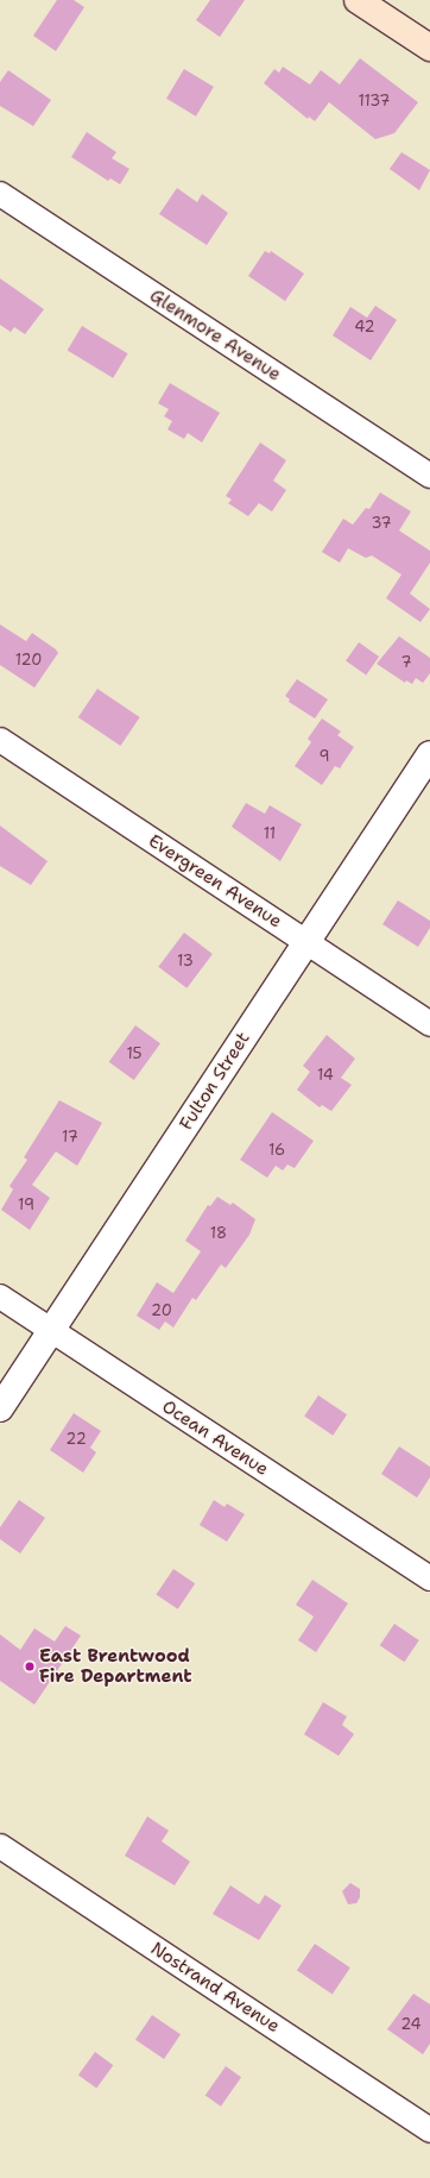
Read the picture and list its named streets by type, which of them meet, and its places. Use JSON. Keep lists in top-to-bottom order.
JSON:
{
  "streets": {
    "street": [
      "Glenmore Avenue",
      "Evergreen Avenue",
      "Fulton Street",
      "Ocean Avenue",
      "Nostrand Avenue"
    ]
  },
  "crossings": [
    ["Evergreen Avenue", "Fulton Street"],
    ["Fulton Street", "Ocean Avenue"]
  ],
  "places": ["East Brentwood Fire Department"],
  "house_numbers": [
    "1137",
    "42",
    "37",
    "120",
    "7",
    "9",
    "11",
    "13",
    "15",
    "14",
    "17",
    "16",
    "19",
    "18",
    "20",
    "22",
    "24"
  ]
}
